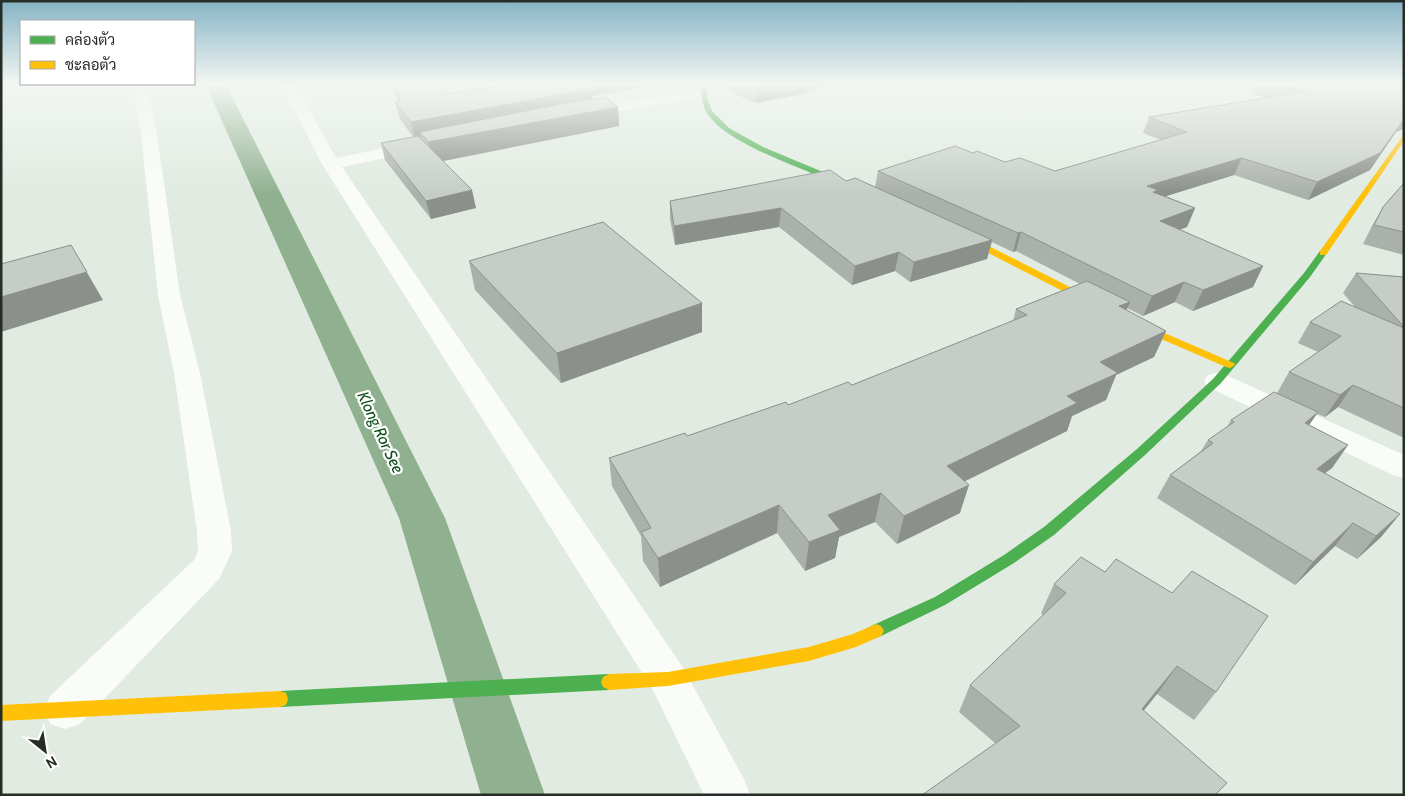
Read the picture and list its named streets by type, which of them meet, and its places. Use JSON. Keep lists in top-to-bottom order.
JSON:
{
  "water": ["Klong Ror See"],
  "legend": ["คล่องตัว", "ชะลอตัว"],
  "north": "bottom right"
}
